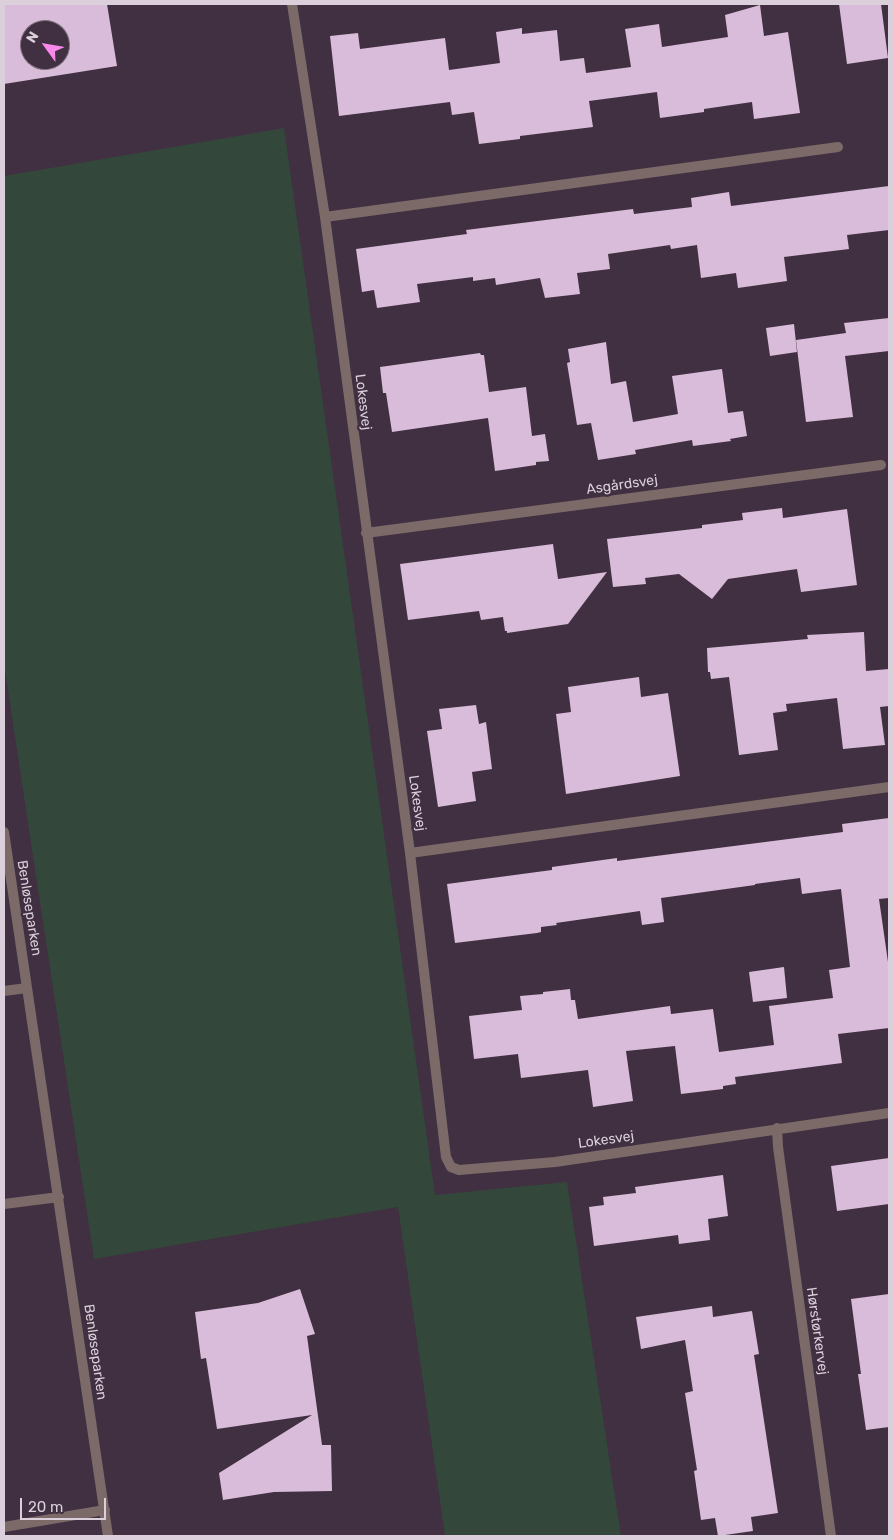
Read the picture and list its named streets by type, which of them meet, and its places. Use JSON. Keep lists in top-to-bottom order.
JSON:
{
  "streets": {
    "street": [
      "Lokesvej",
      "Asgårdsvej",
      "Benløseparken",
      "Hørstørkervej"
    ]
  },
  "crossings": [
    ["Lokesvej", "Asgårdsvej"],
    ["Lokesvej", "Hørstørkervej"]
  ],
  "scale_bar": "20 m",
  "north": "top left"
}
